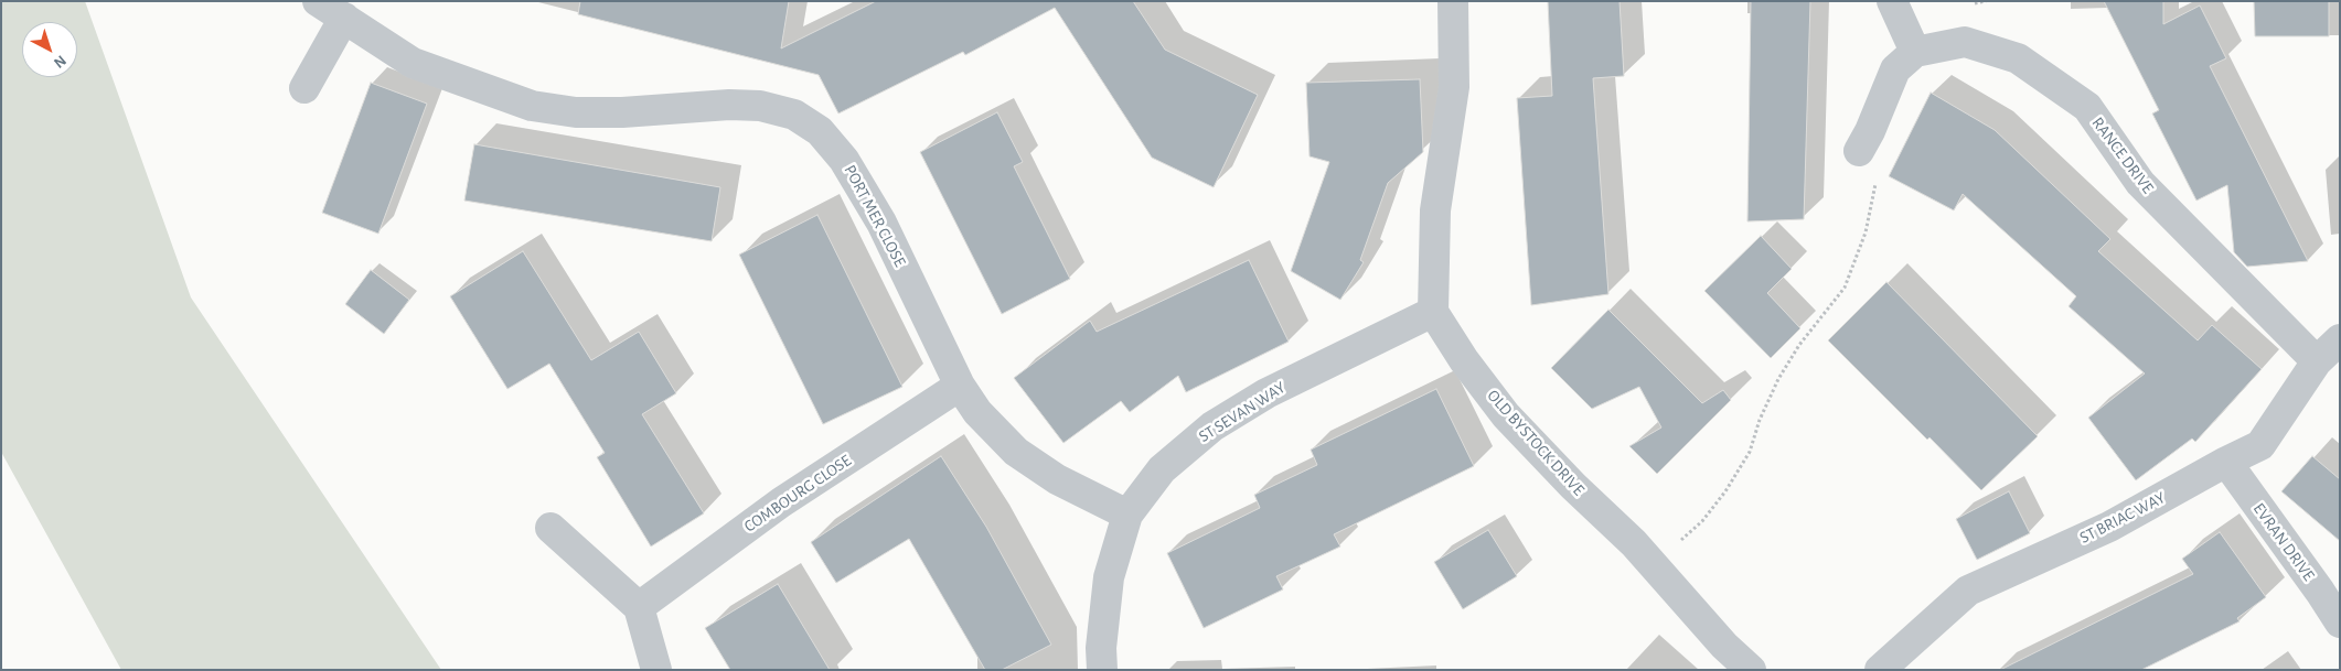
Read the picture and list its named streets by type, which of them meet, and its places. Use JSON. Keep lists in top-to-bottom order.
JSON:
{
  "streets": {
    "street": [
      "RANCE DRIVE",
      "PORT MER CLOSE",
      "ST SEVAN WAY",
      "OLD BYSTOCK DRIVE",
      "COMBOURG CLOSE",
      "ST BRIAC WAY",
      "EVRAN DRIVE"
    ]
  },
  "crossings": [
    ["RANCE DRIVE", "ST BRIAC WAY"],
    ["PORT MER CLOSE", "ST SEVAN WAY"],
    ["PORT MER CLOSE", "COMBOURG CLOSE"],
    ["ST SEVAN WAY", "OLD BYSTOCK DRIVE"],
    ["ST BRIAC WAY", "EVRAN DRIVE"]
  ],
  "north": "bottom right"
}
